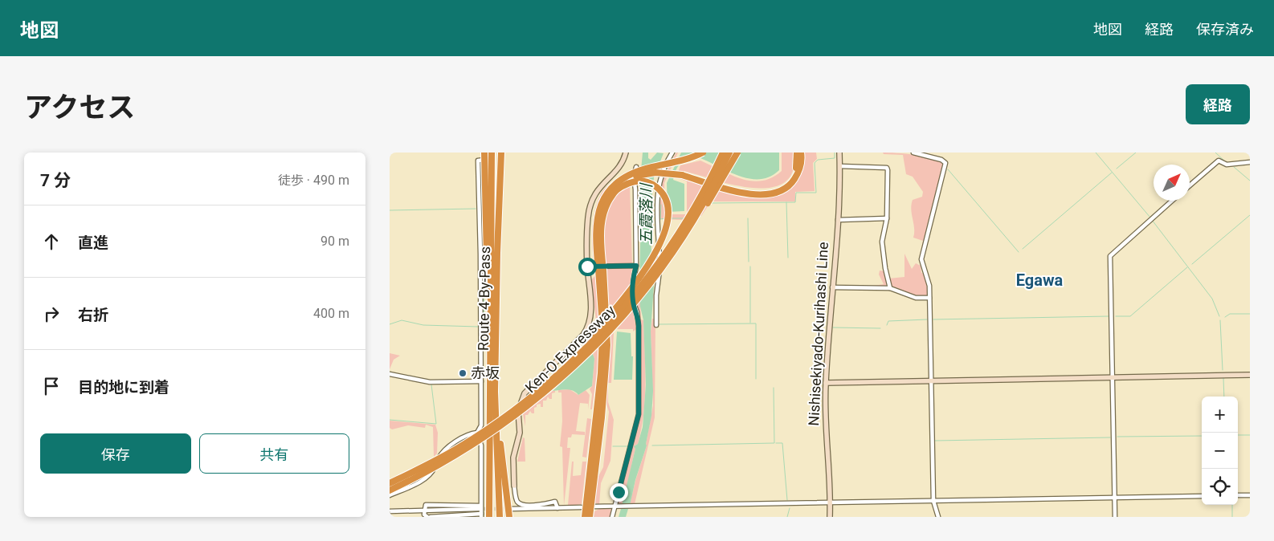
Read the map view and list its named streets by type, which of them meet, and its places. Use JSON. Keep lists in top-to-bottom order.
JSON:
{
  "streets": {
    "highway": ["Route 4 By-Pass", "Ken-O Expressway"],
    "street": ["Nishisekiyado-Kurihashi Line"]
  },
  "districts": ["Egawa"],
  "water": ["五霞落川"],
  "places": ["赤坂"],
  "north": "top right",
  "page": {
    "header": "地図",
    "nav": ["地図", "経路", "保存済み"],
    "title": "アクセス",
    "buttons": [
      "経路",
      ["保存", "共有"]
    ],
    "heading": ["7 分", "徒歩 · 490 m"],
    "list": [
      ["直進", "90 m"],
      ["右折", "400 m"],
      "目的地に到着"
    ],
    "map_buttons": ["+", "−"]
  }
}
